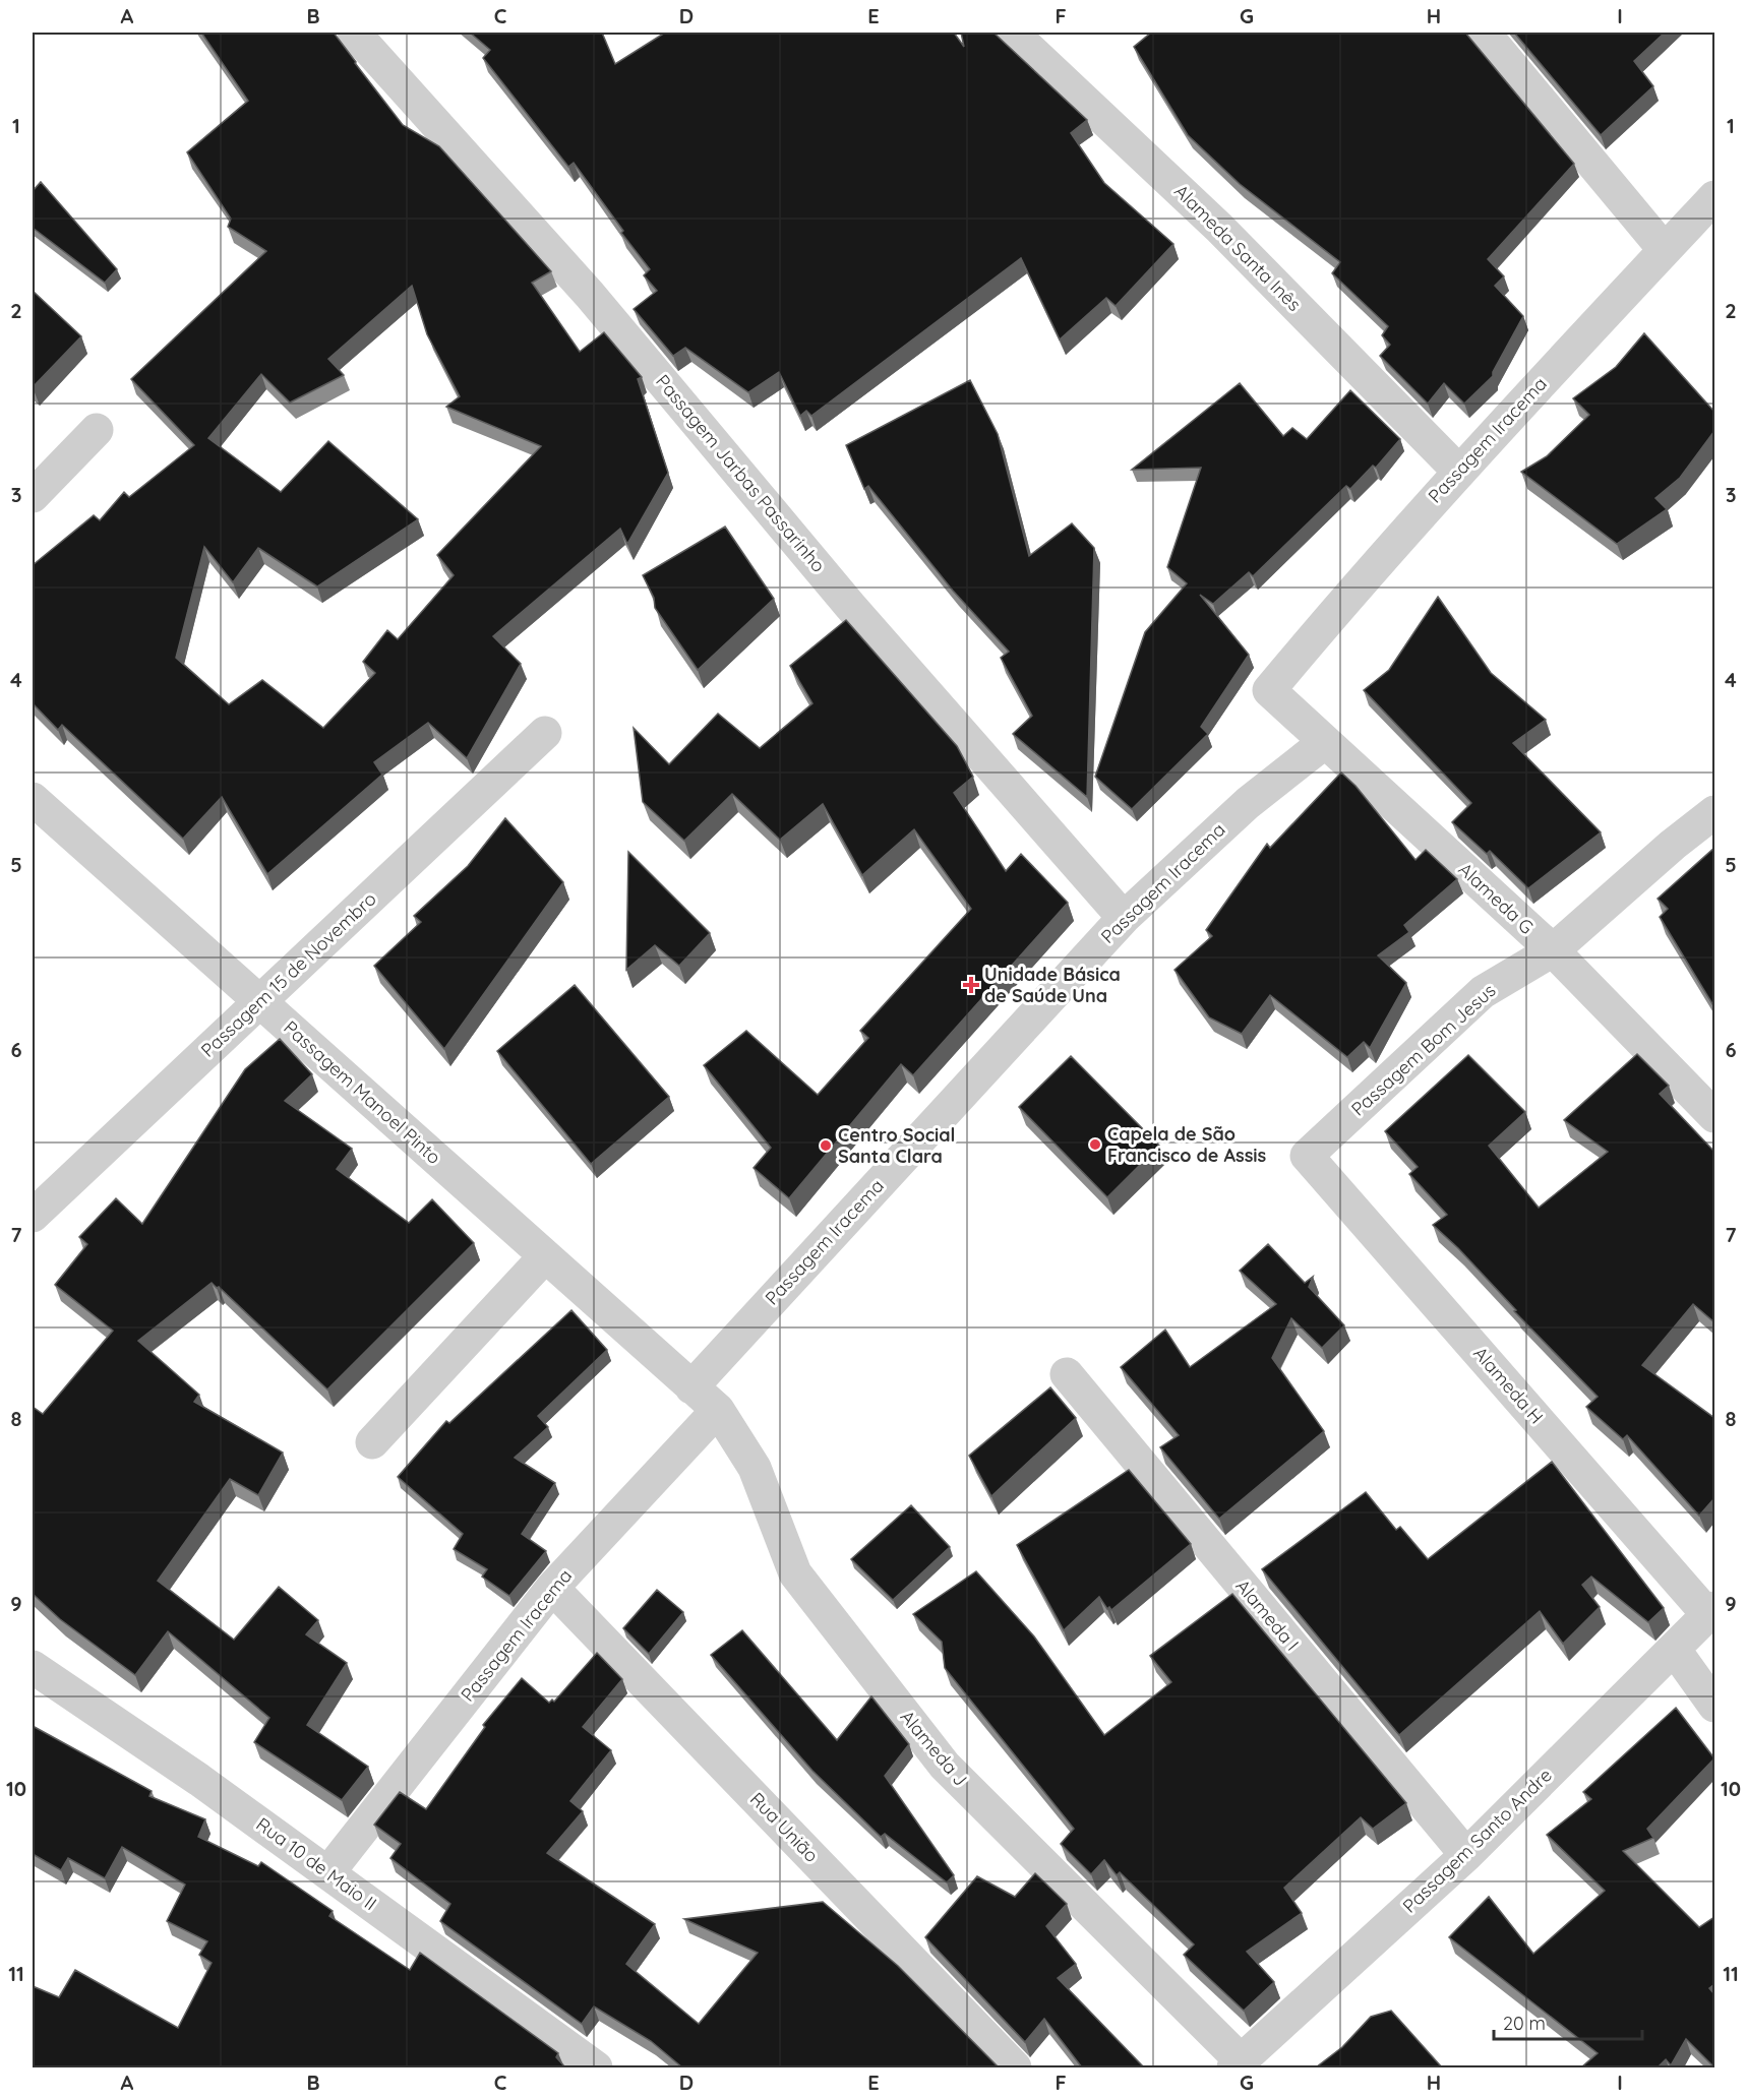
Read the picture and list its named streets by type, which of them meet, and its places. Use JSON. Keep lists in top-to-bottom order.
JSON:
{
  "streets": {
    "street": [
      "Alameda Santa Inês",
      "Passagem Iracema",
      "Passagem Jarbas Passarinho",
      "Alameda G",
      "Passagem 15 de Novembro",
      "Passagem Bom Jesus",
      "Passagem Manoel Pinto",
      "Alameda H",
      "Alameda I",
      "Alameda J",
      "Rua União",
      "Passagem Santo Andre",
      "Rua 10 de Maio II"
    ]
  },
  "crossings": [
    ["Alameda Santa Inês", "Passagem Iracema"],
    ["Passagem Iracema", "Passagem Jarbas Passarinho"],
    ["Passagem Iracema", "Alameda G"],
    ["Passagem Iracema", "Passagem Manoel Pinto"],
    ["Passagem Iracema", "Alameda J"],
    ["Passagem Iracema", "Rua União"],
    ["Passagem Iracema", "Rua 10 de Maio II"],
    ["Alameda G", "Passagem Bom Jesus"],
    ["Passagem 15 de Novembro", "Passagem Manoel Pinto"],
    ["Passagem Bom Jesus", "Alameda H"],
    ["Passagem Manoel Pinto", "Alameda J"],
    ["Alameda H", "Passagem Santo Andre"],
    ["Alameda I", "Passagem Santo Andre"],
    ["Alameda J", "Passagem Santo Andre"]
  ],
  "places": {
    "health": ["Unidade Básica de Saúde Una"],
    "other": ["Capela de São Francisco de Assis", "Centro Social Santa Clara"]
  },
  "scale_bar": "20 m",
  "grid": {
    "columns": [
      "A",
      "B",
      "C",
      "D",
      "E",
      "F",
      "G",
      "H",
      "I"
    ],
    "rows": [
      "1",
      "2",
      "3",
      "4",
      "5",
      "6",
      "7",
      "8",
      "9",
      "10",
      "11"
    ]
  }
}
